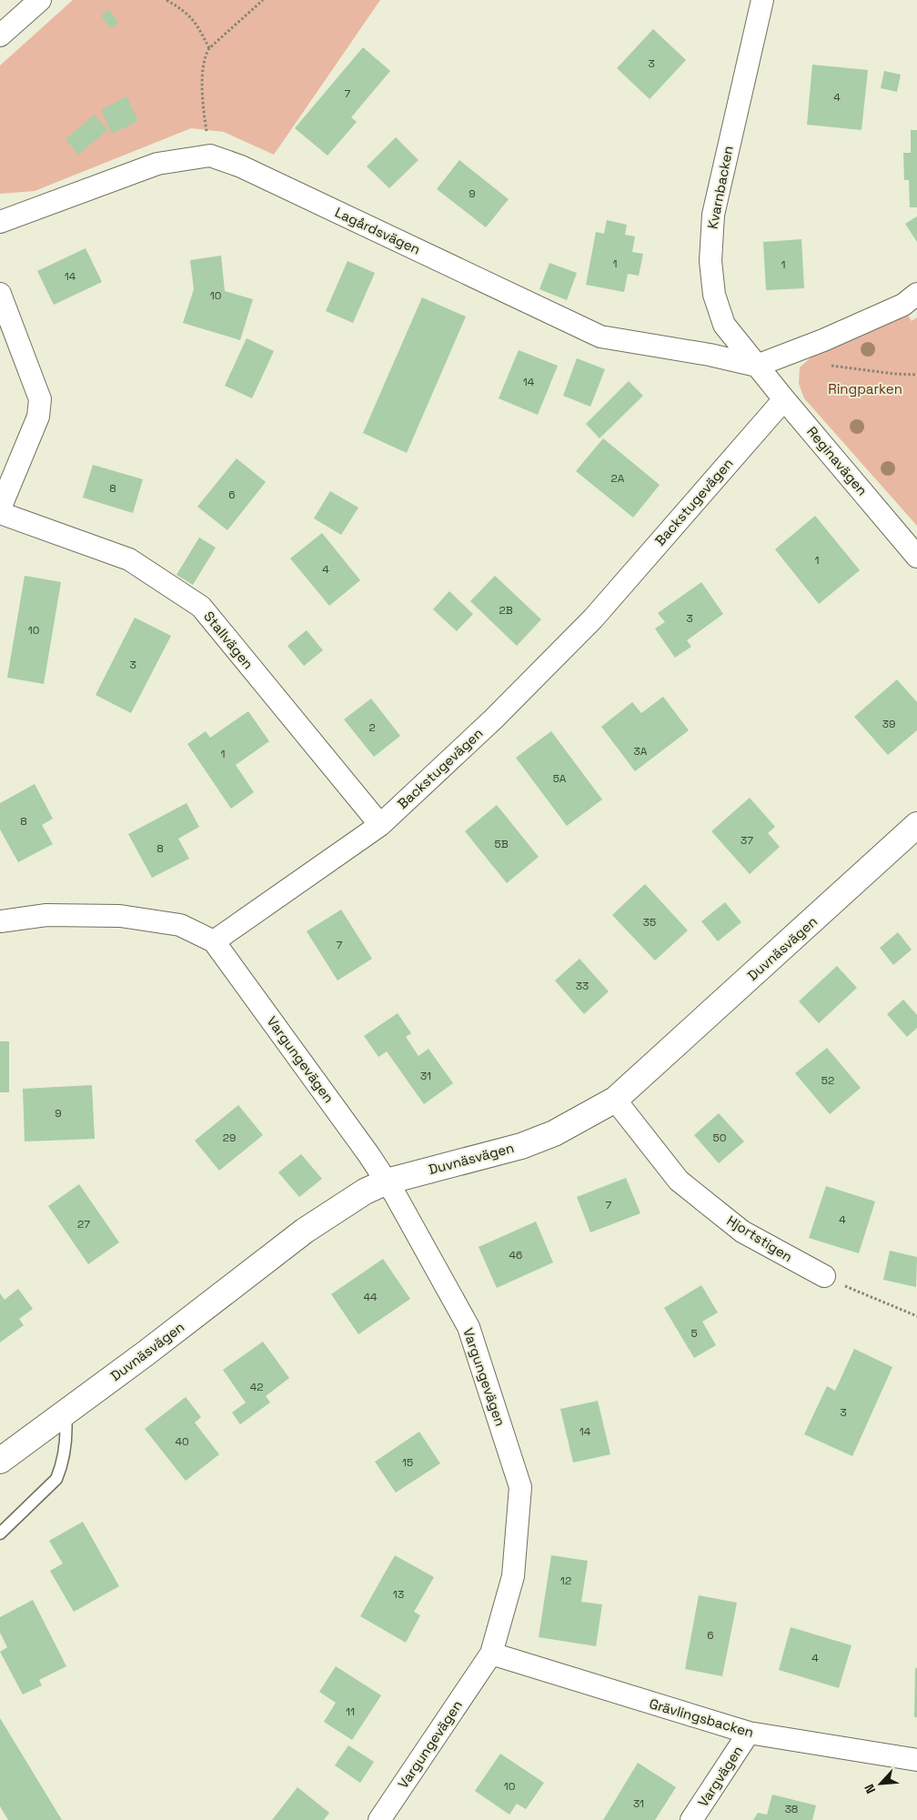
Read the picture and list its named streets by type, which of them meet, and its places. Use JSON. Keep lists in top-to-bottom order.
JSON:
{
  "streets": {
    "street": [
      "Kvarnbacken",
      "Lagårdsvägen",
      "Reginavägen",
      "Backstugevägen",
      "Stallvägen",
      "Duvnäsvägen",
      "Vargungevägen",
      "Hjortstigen",
      "Grävlingsbacken",
      "Vargvägen"
    ]
  },
  "crossings": [
    ["Kvarnbacken", "Lagårdsvägen"],
    ["Kvarnbacken", "Reginavägen"],
    ["Lagårdsvägen", "Reginavägen"],
    ["Reginavägen", "Backstugevägen"],
    ["Backstugevägen", "Stallvägen"],
    ["Backstugevägen", "Vargungevägen"],
    ["Duvnäsvägen", "Vargungevägen"],
    ["Duvnäsvägen", "Hjortstigen"],
    ["Vargungevägen", "Grävlingsbacken"],
    ["Grävlingsbacken", "Vargvägen"]
  ],
  "parks": ["Ringparken"],
  "house_numbers": [
    "3",
    "7",
    "4",
    "9",
    "1",
    "1",
    "14",
    "10",
    "14",
    "2A",
    "8",
    "6",
    "1",
    "4",
    "2B",
    "3",
    "10",
    "3",
    "39",
    "2",
    "3A",
    "1",
    "5A",
    "8",
    "37",
    "5B",
    "8",
    "35",
    "7",
    "33",
    "31",
    "52",
    "9",
    "29",
    "50",
    "7",
    "4",
    "27",
    "46",
    "44",
    "5",
    "42",
    "3",
    "14",
    "40",
    "15",
    "12",
    "13",
    "6",
    "4",
    "11",
    "10",
    "31",
    "38"
  ],
  "north": "bottom left"
}
